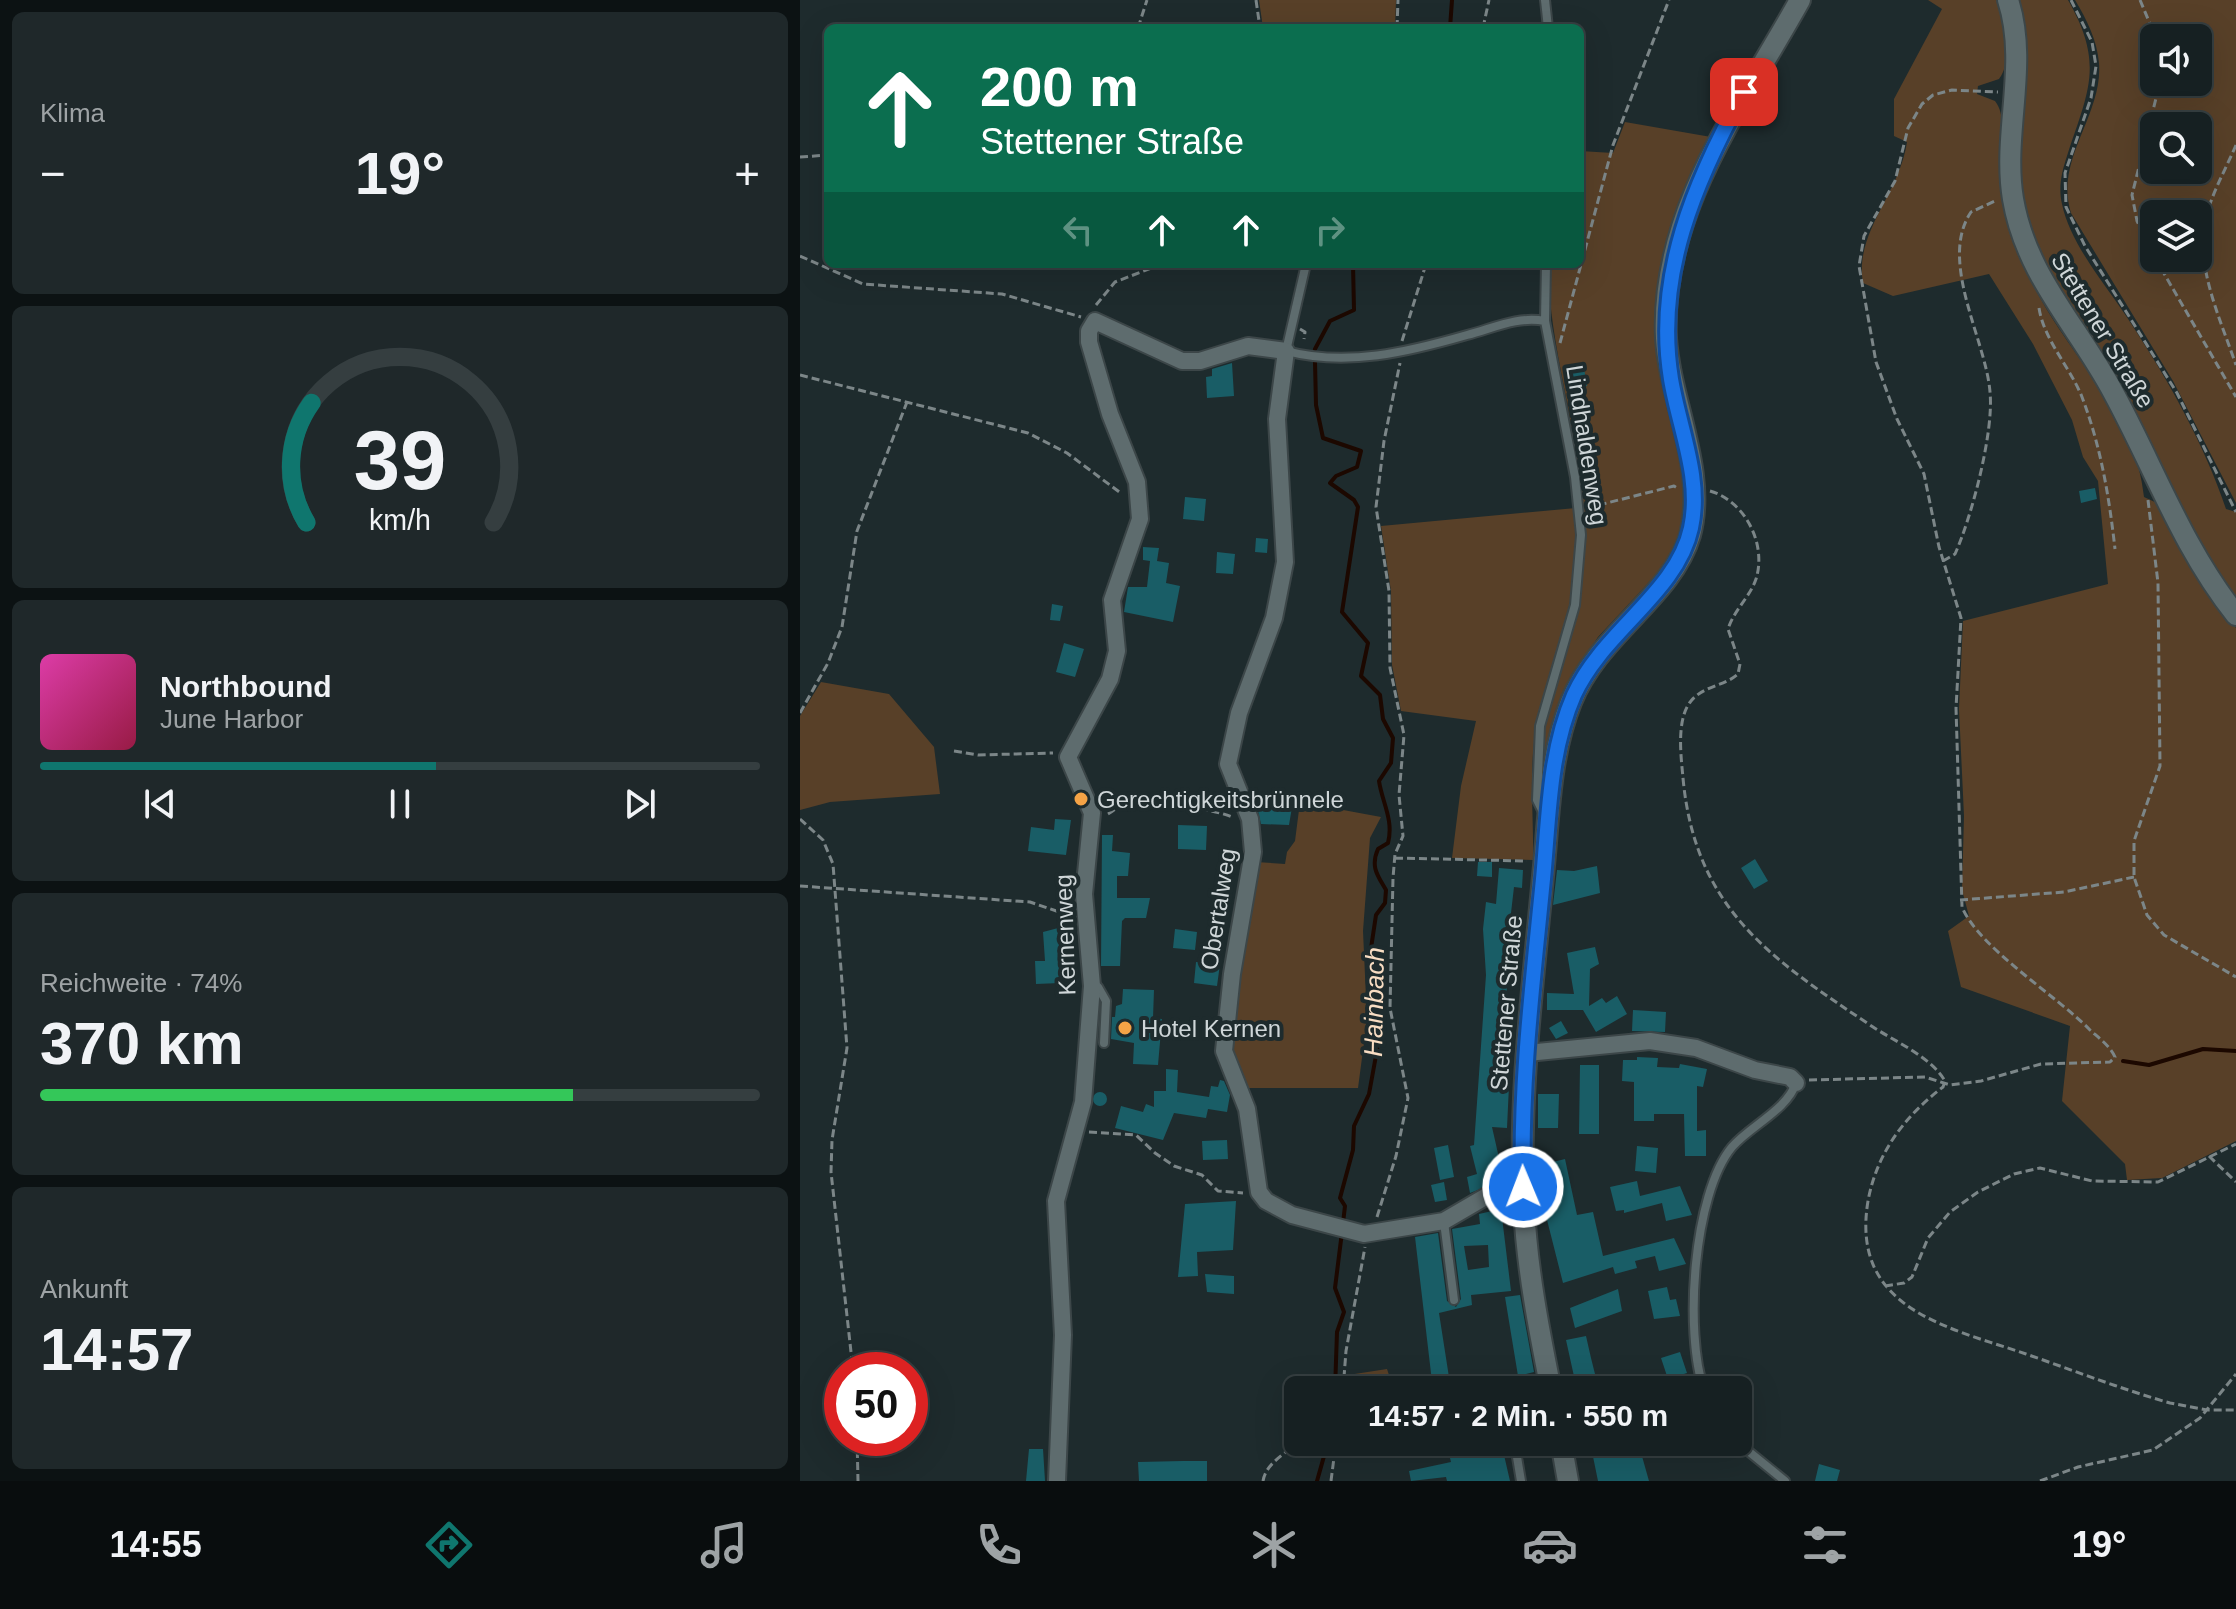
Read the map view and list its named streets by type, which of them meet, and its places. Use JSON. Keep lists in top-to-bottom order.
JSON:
{
  "streets": {
    "main road": ["Stettener Straße"],
    "street": ["Obertalweg", "Kernenweg"],
    "lane": ["Lindhaldenweg"]
  },
  "crossings": [
    ["Stettener Straße", "Lindhaldenweg"]
  ],
  "water": ["Hainbach"],
  "places": ["Gerechtigkeitsbrünnele", "Hotel Kernen"],
  "page": {
    "tile": [
      "Klima",
      ["Reichweite · 74%", "370 km"],
      ["Ankunft", "14:57"]
    ],
    "turn": ["200 m", "Stettener Straße"],
    "heat": ["−", "19°", "+"],
    "song": ["Northbound", "June Harbor"],
    "limit": "50",
    "trip": "14:57 · 2 Min. · 550 m",
    "tabs": ["14:55", "19°"],
    "gauge": ["39", "km/h"]
  }
}
